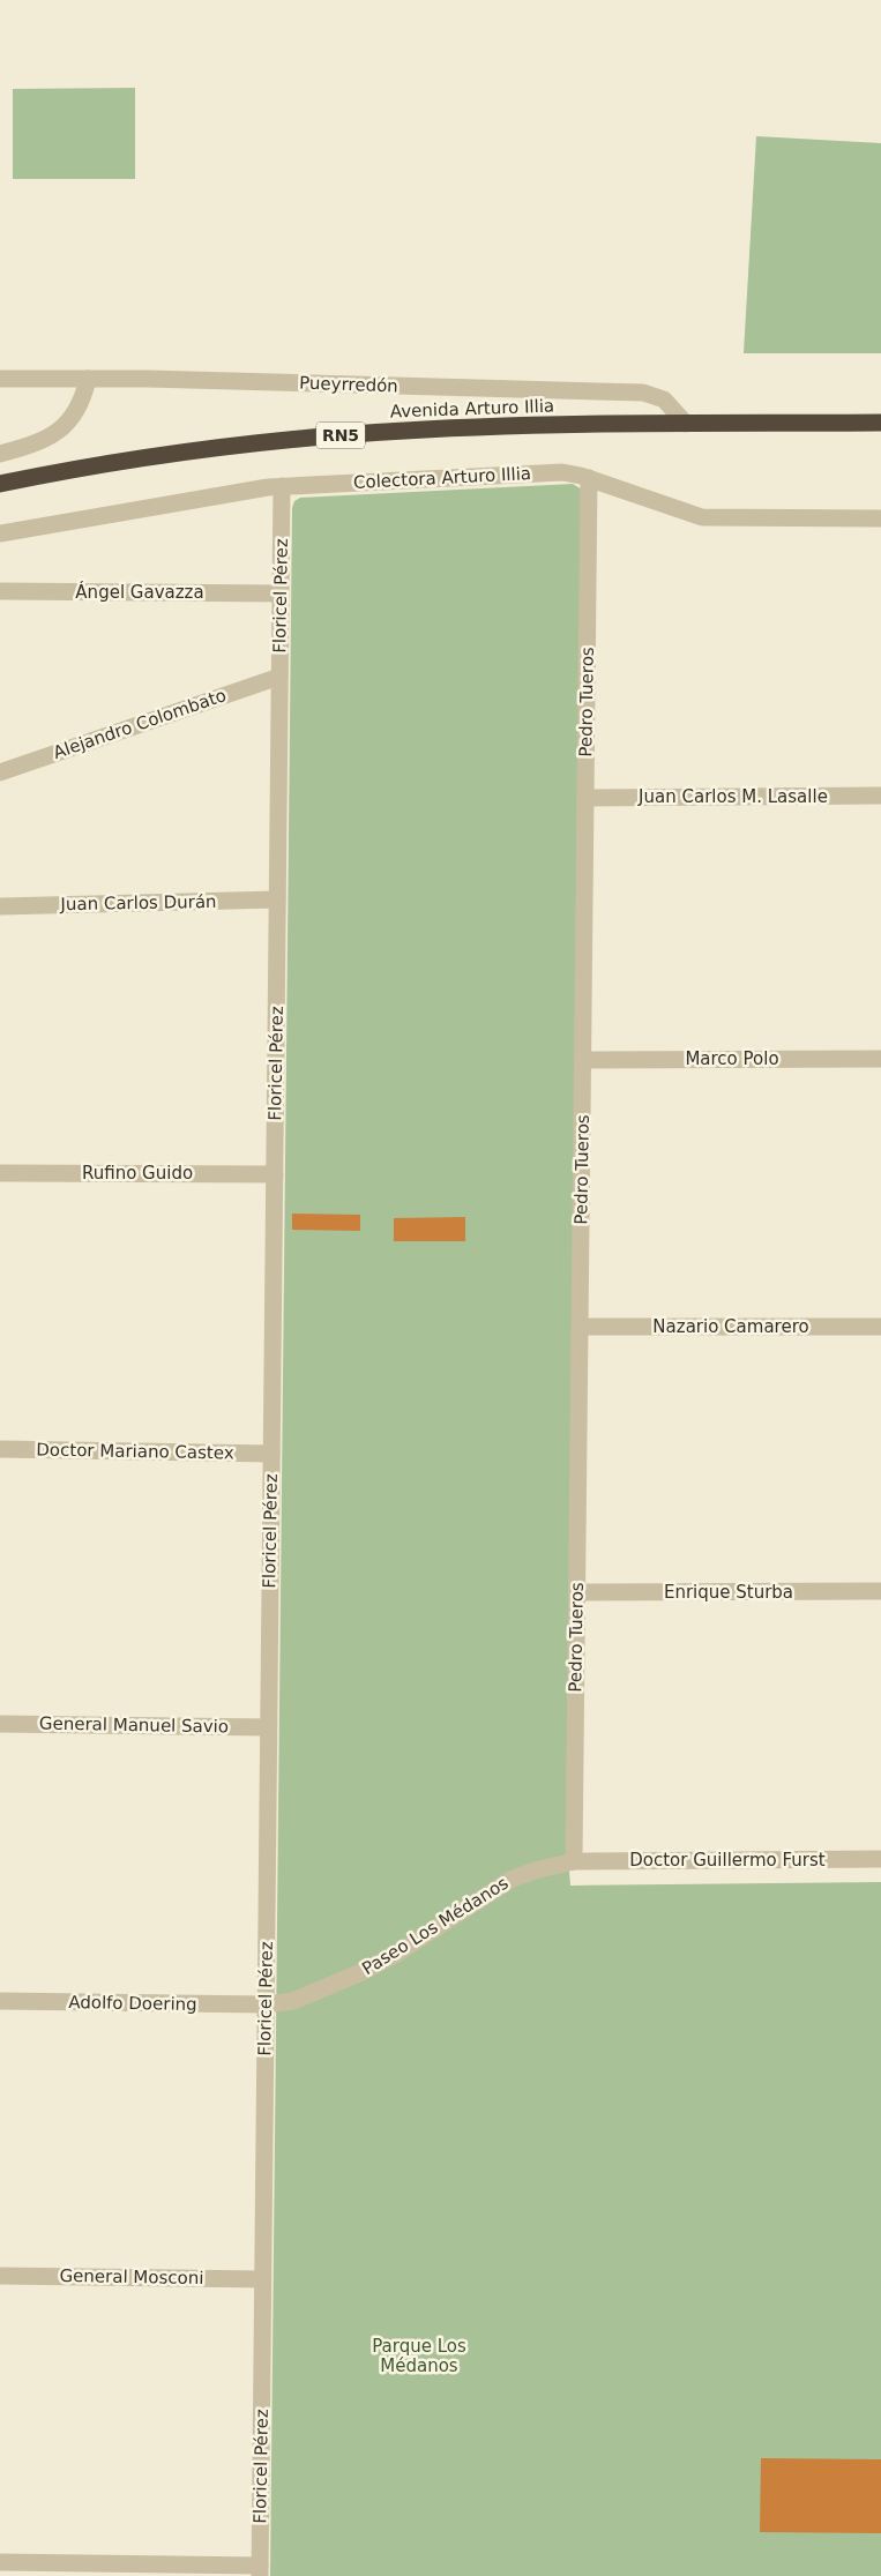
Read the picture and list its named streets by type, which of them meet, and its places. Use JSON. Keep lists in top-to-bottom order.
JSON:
{
  "streets": {
    "highway": ["Avenida Arturo Illia", "RN5"],
    "street": [
      "Pueyrredón",
      "Colectora Arturo Illia",
      "Ángel Gavazza",
      "Floricel Pérez",
      "Pedro Tueros",
      "Alejandro Colombato",
      "Juan Carlos M. Lasalle",
      "Juan Carlos Durán",
      "Marco Polo",
      "Rufino Guido",
      "Nazario Camarero",
      "Doctor Mariano Castex",
      "Enrique Sturba",
      "General Manuel Savio",
      "Doctor Guillermo Furst",
      "Paseo Los Médanos",
      "Adolfo Doering",
      "General Mosconi"
    ]
  },
  "crossings": [
    ["Pueyrredón", "Avenida Arturo Illia"],
    ["Colectora Arturo Illia", "Floricel Pérez"],
    ["Colectora Arturo Illia", "Pedro Tueros"],
    ["Ángel Gavazza", "Floricel Pérez"],
    ["Floricel Pérez", "Alejandro Colombato"],
    ["Floricel Pérez", "Juan Carlos Durán"],
    ["Floricel Pérez", "Rufino Guido"],
    ["Floricel Pérez", "Doctor Mariano Castex"],
    ["Floricel Pérez", "General Manuel Savio"],
    ["Floricel Pérez", "Paseo Los Médanos"],
    ["Floricel Pérez", "Adolfo Doering"],
    ["Floricel Pérez", "General Mosconi"],
    ["Pedro Tueros", "Juan Carlos M. Lasalle"],
    ["Pedro Tueros", "Marco Polo"],
    ["Pedro Tueros", "Nazario Camarero"],
    ["Pedro Tueros", "Enrique Sturba"],
    ["Pedro Tueros", "Doctor Guillermo Furst"],
    ["Pedro Tueros", "Paseo Los Médanos"],
    ["Doctor Guillermo Furst", "Paseo Los Médanos"],
    ["Paseo Los Médanos", "Adolfo Doering"]
  ],
  "parks": ["Parque Los Médanos"]
}
